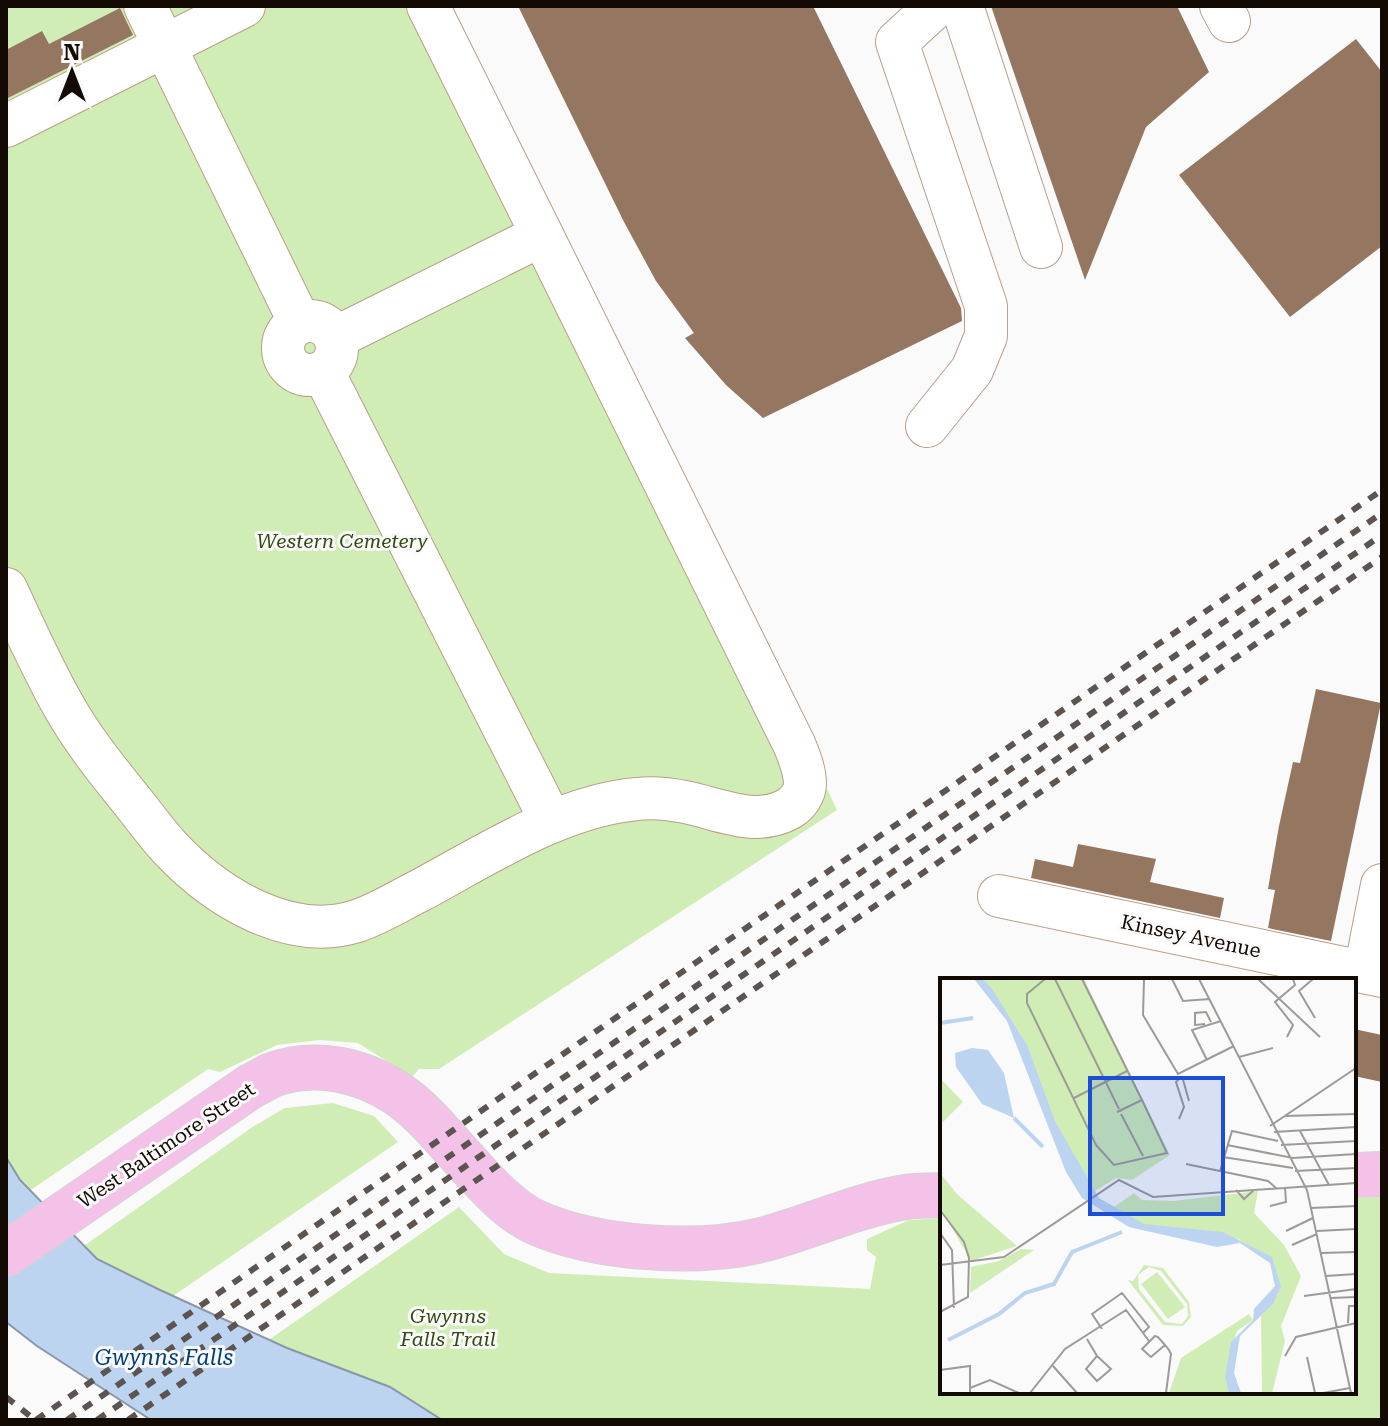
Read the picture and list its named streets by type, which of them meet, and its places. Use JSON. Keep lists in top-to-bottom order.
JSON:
{
  "streets": {
    "main road": ["West Baltimore Street"],
    "street": ["Kinsey Avenue"]
  },
  "water": ["Gwynns Falls"],
  "parks": ["Western Cemetery", "Gwynns Falls Trail"],
  "north": "top"
}
